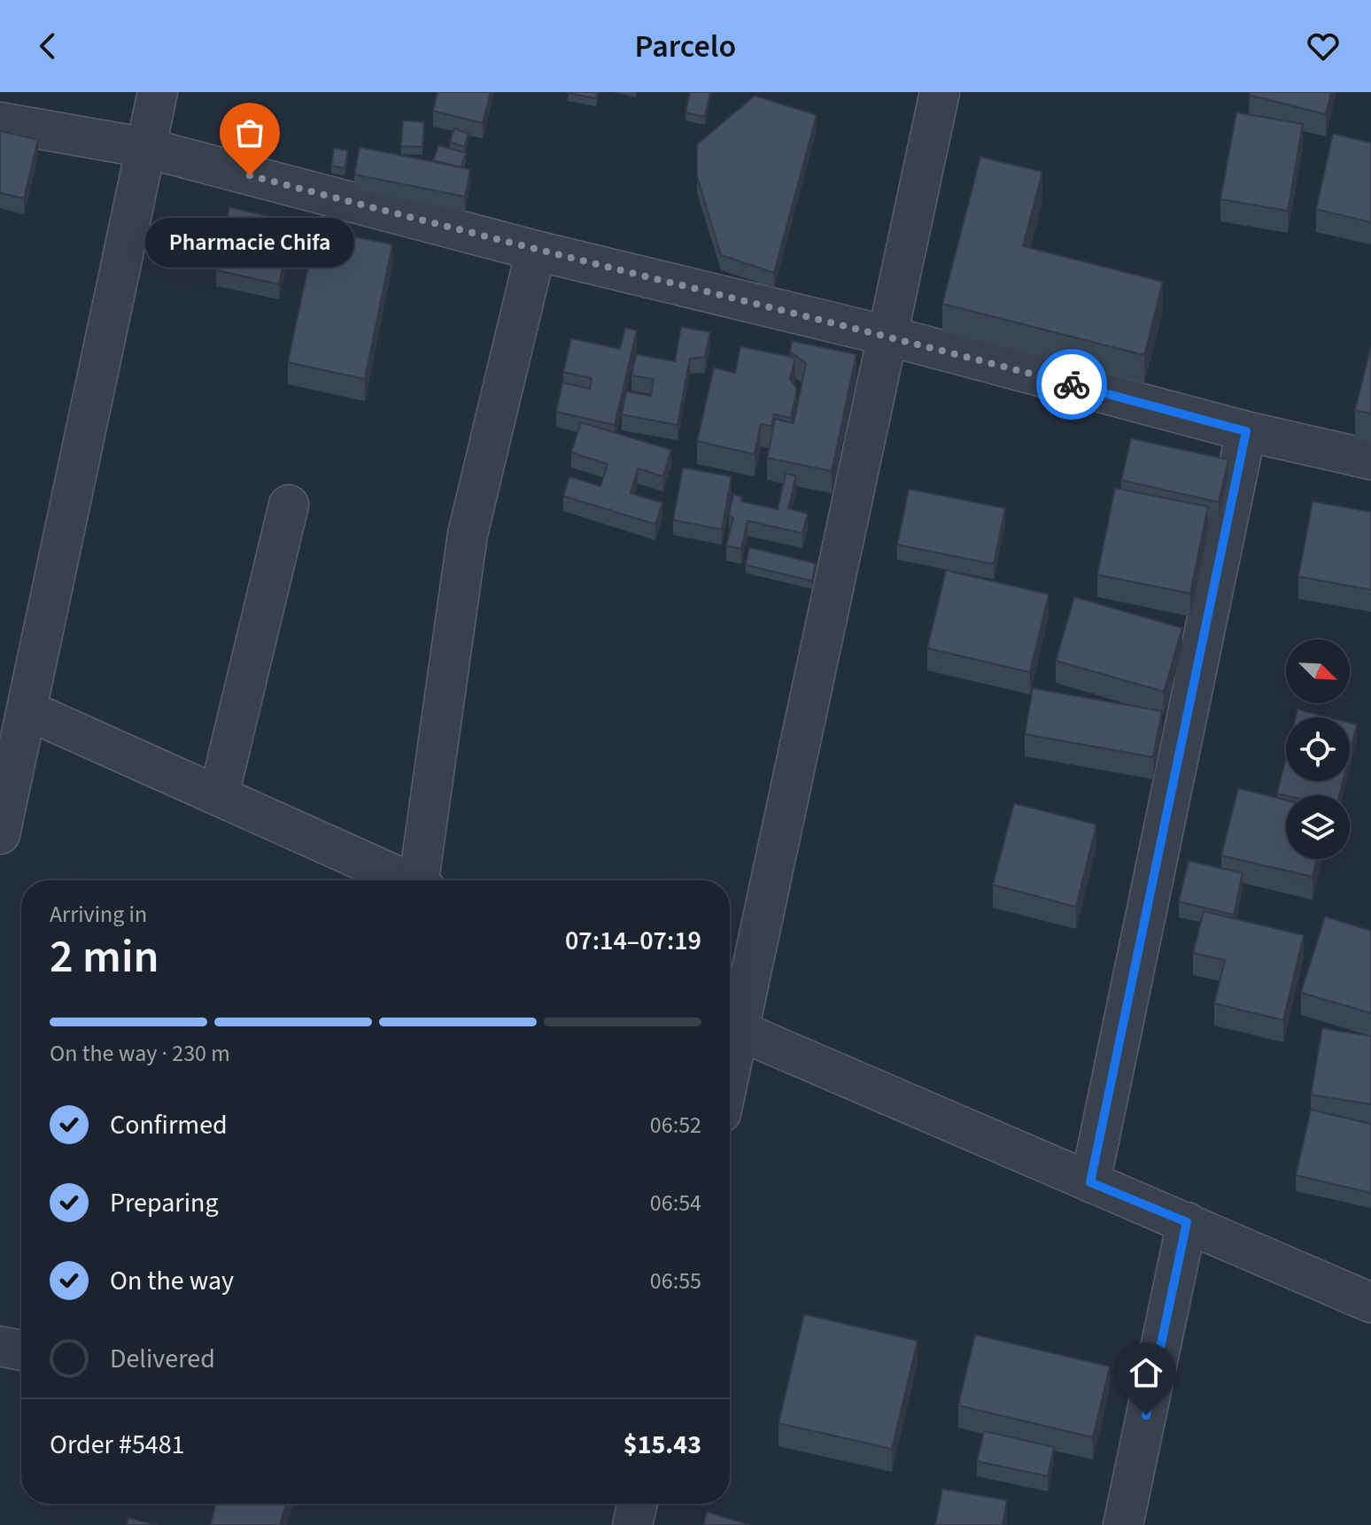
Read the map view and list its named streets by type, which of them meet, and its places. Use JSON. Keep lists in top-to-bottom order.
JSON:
{
  "places": ["Pharmacie Chifa"],
  "north": "bottom right",
  "page": {
    "header": "Parcelo",
    "bubble": "Pharmacie Chifa",
    "heading": ["2 min", "Arriving in", "07:14–07:19"],
    "panel": ["Order #5481", "$15.43"],
    "bar": "On the way · 230 m",
    "list": [
      ["Confirmed", "06:52"],
      ["Preparing", "06:54"],
      ["On the way", "06:55"],
      "Delivered"
    ]
  }
}
